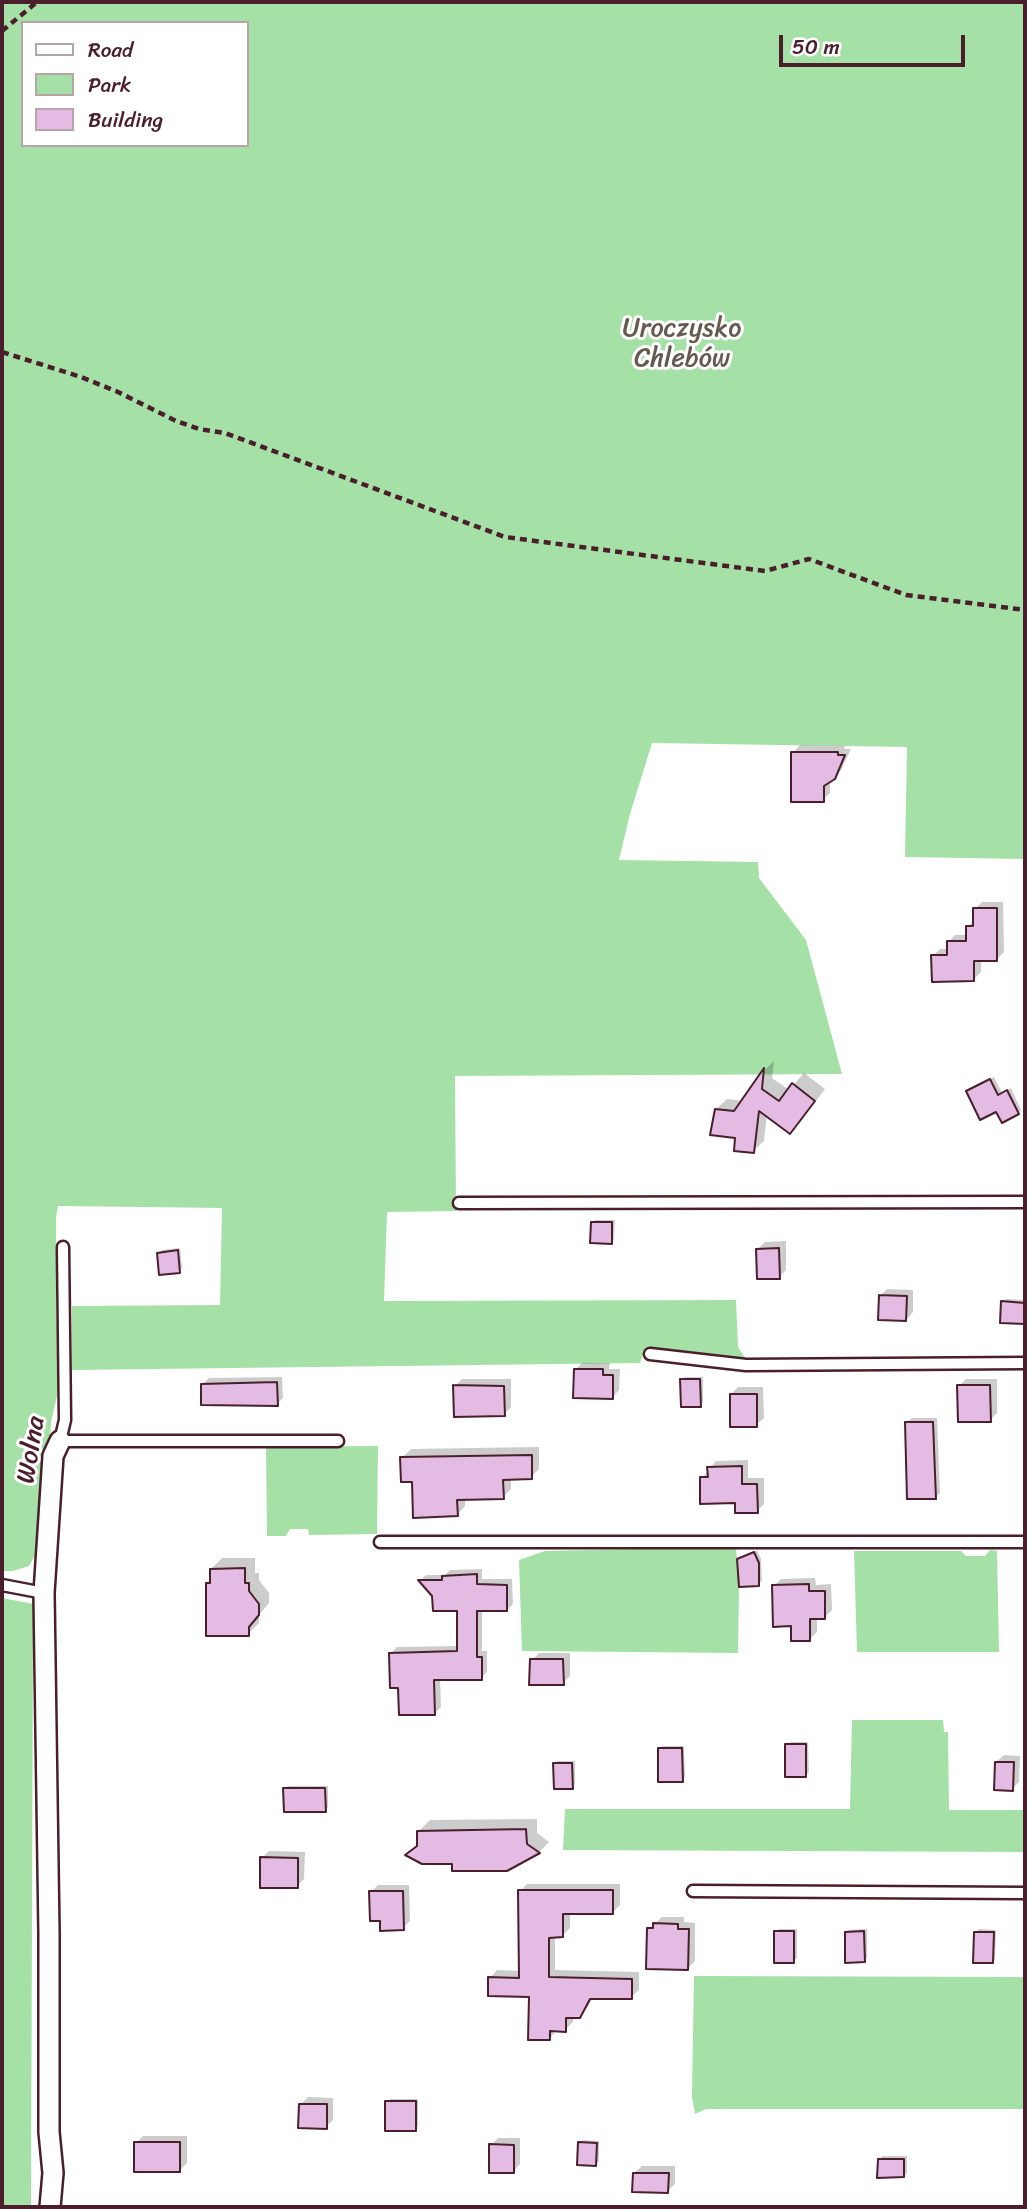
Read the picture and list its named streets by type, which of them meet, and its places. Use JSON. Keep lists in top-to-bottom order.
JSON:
{
  "streets": {
    "street": ["Wolna"]
  },
  "parks": ["Uroczysko Chlebów"],
  "legend": ["Road", "Park", "Building"],
  "scale_bar": "50 m"
}
